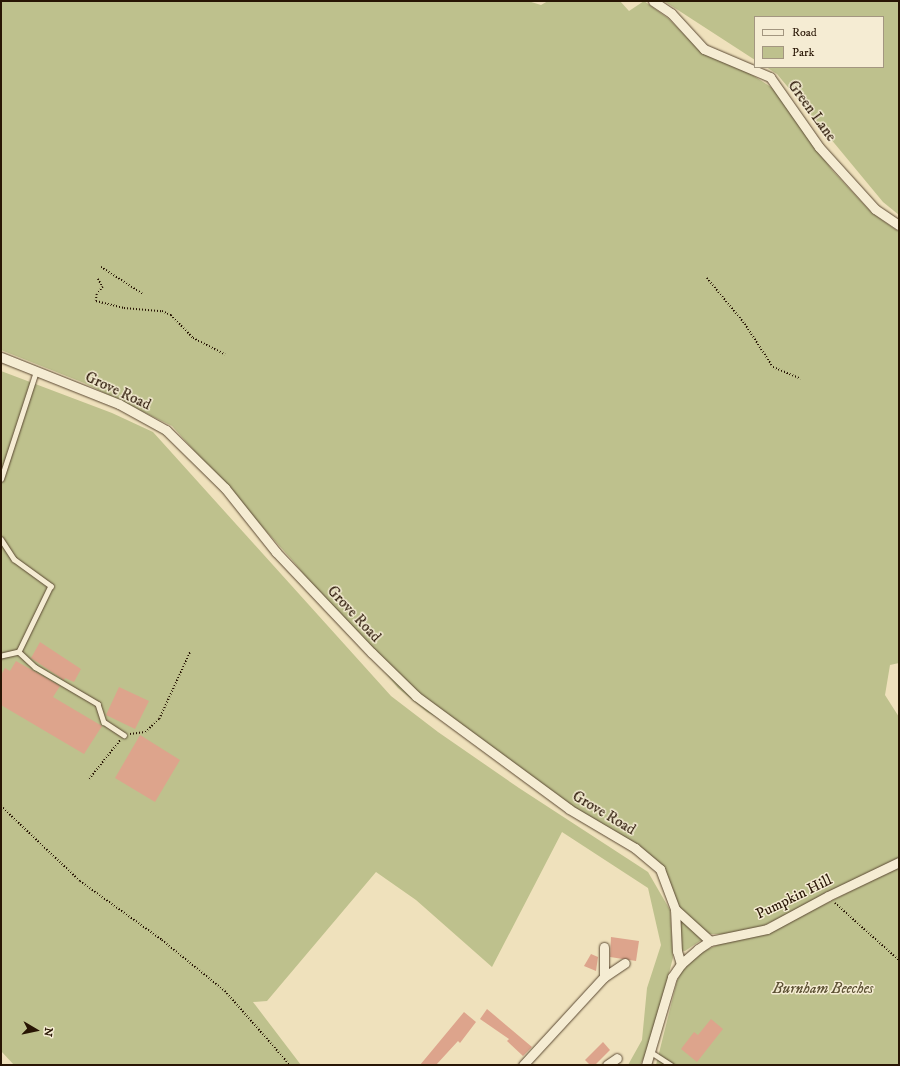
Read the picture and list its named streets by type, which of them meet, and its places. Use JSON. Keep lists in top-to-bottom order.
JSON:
{
  "streets": {
    "street": ["Green Lane", "Grove Road", "Pumpkin Hill"]
  },
  "crossings": [
    ["Grove Road", "Pumpkin Hill"]
  ],
  "parks": ["Burnham Beeches"],
  "legend": ["Road", "Park"],
  "north": "right"
}
